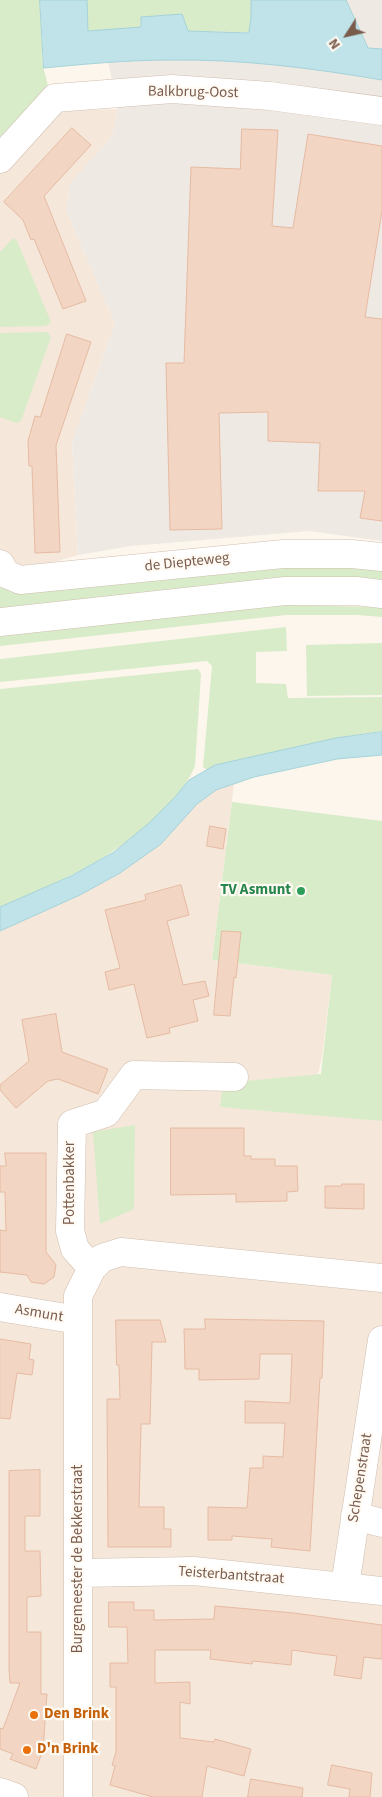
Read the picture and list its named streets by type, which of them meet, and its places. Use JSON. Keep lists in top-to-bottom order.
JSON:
{
  "streets": {
    "street": [
      "Balkbrug-Oost",
      "de Diepteweg",
      "Pottenbakker",
      "Asmunt",
      "Schepenstraat",
      "Burgemeester de Bekkerstraat",
      "Teisterbantstraat"
    ]
  },
  "crossings": [
    ["Asmunt", "Burgemeester de Bekkerstraat"],
    ["Schepenstraat", "Teisterbantstraat"],
    ["Burgemeester de Bekkerstraat", "Teisterbantstraat"]
  ],
  "places": ["TV Asmunt", "Den Brink", "D'n Brink"],
  "north": "bottom left"
}
